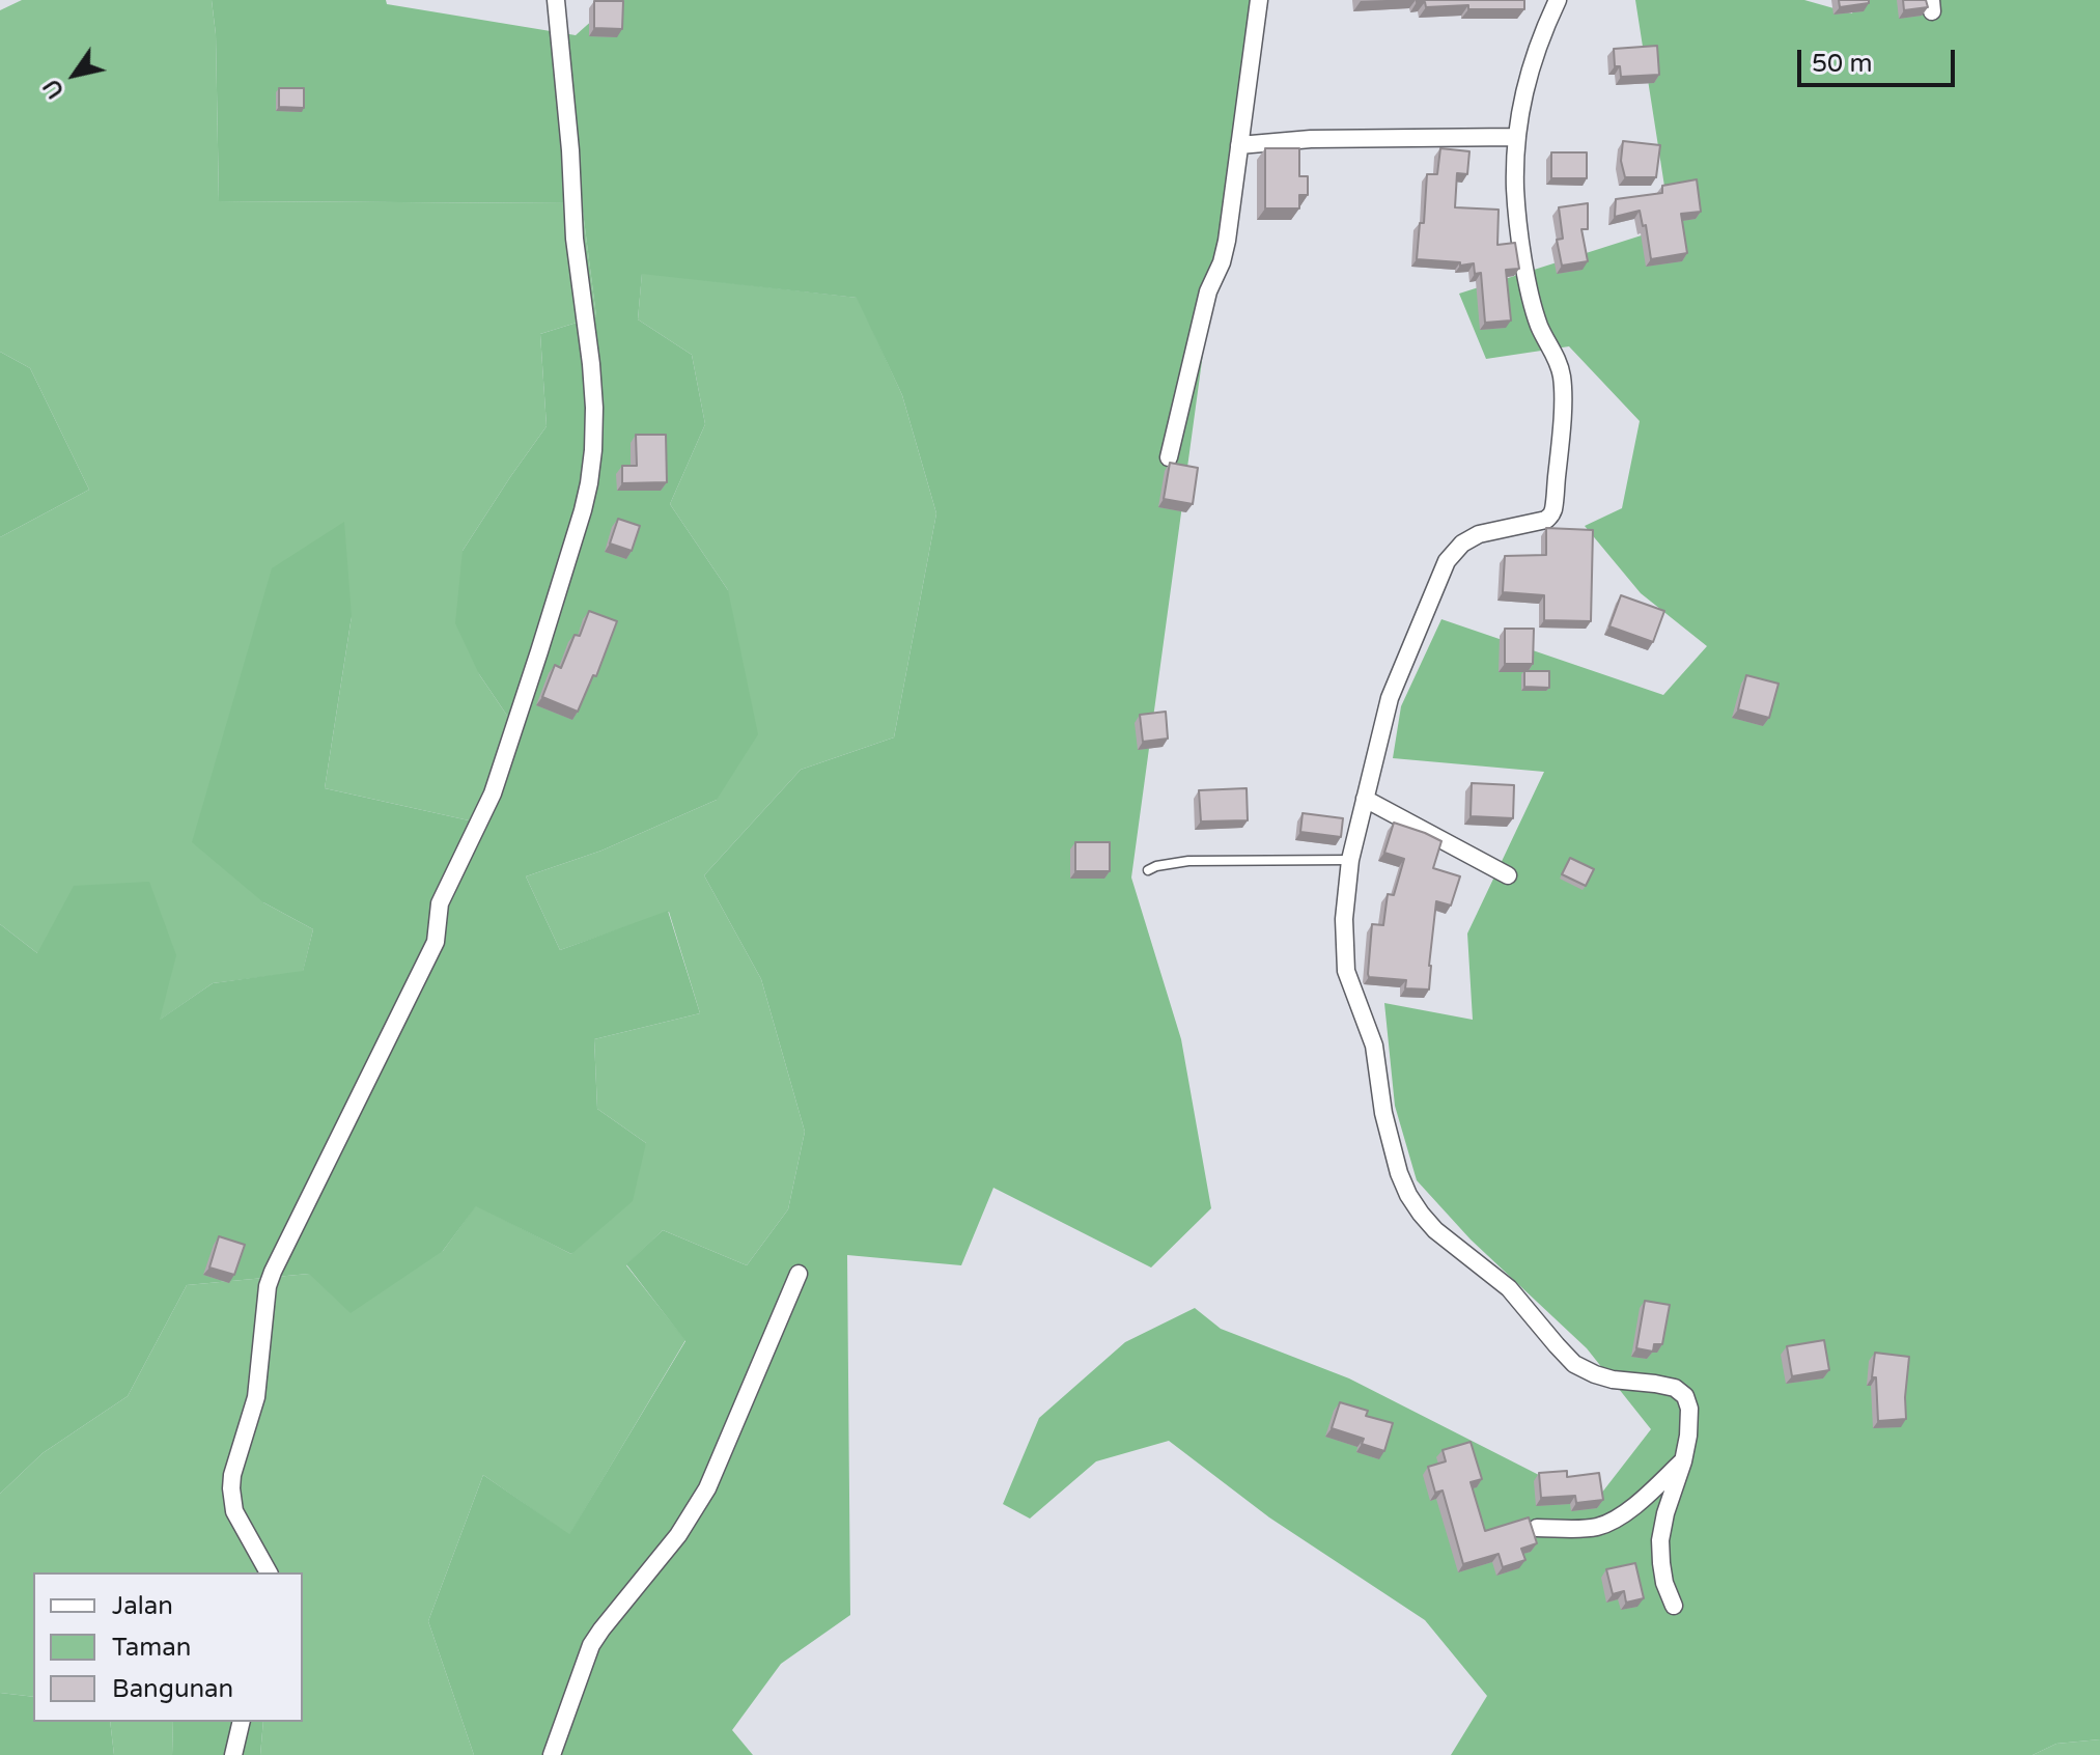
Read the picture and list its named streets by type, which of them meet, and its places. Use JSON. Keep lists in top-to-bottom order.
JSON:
{
  "legend": ["Jalan", "Taman", "Bangunan"],
  "scale_bar": "50 m",
  "north": "bottom left"
}
